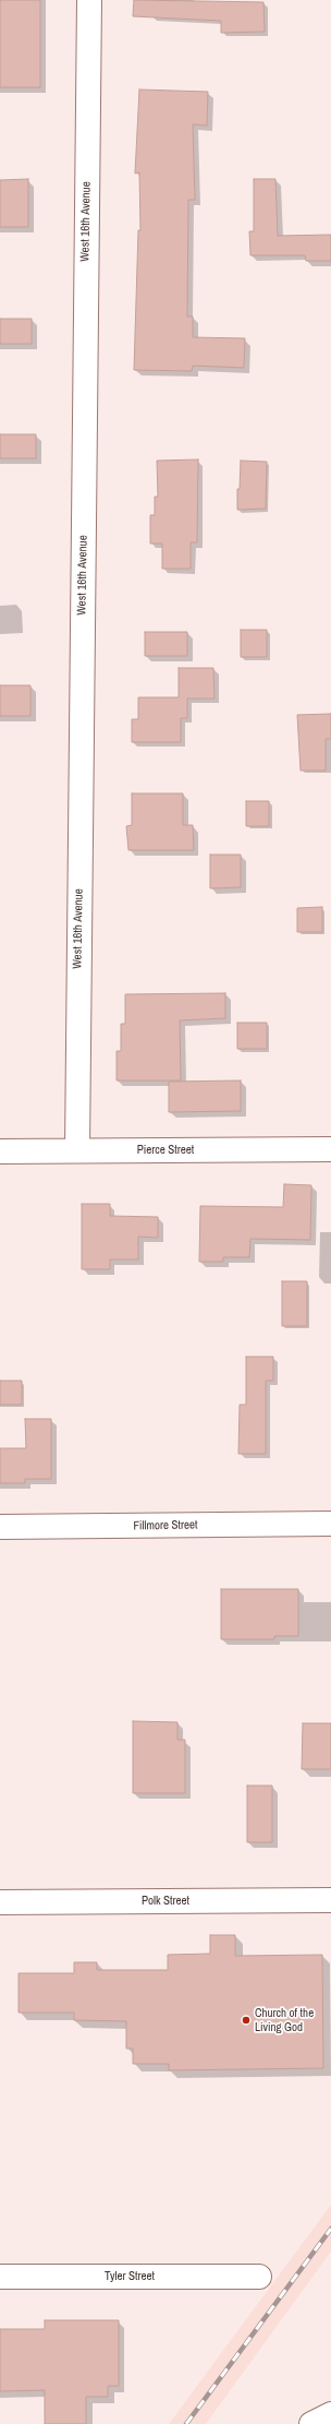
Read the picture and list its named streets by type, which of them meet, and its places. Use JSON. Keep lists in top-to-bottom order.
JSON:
{
  "streets": {
    "street": [
      "West 16th Avenue",
      "Pierce Street",
      "Fillmore Street",
      "Polk Street",
      "Tyler Street"
    ]
  },
  "crossings": [
    ["West 16th Avenue", "Pierce Street"]
  ],
  "places": ["Church of the Living God"]
}
